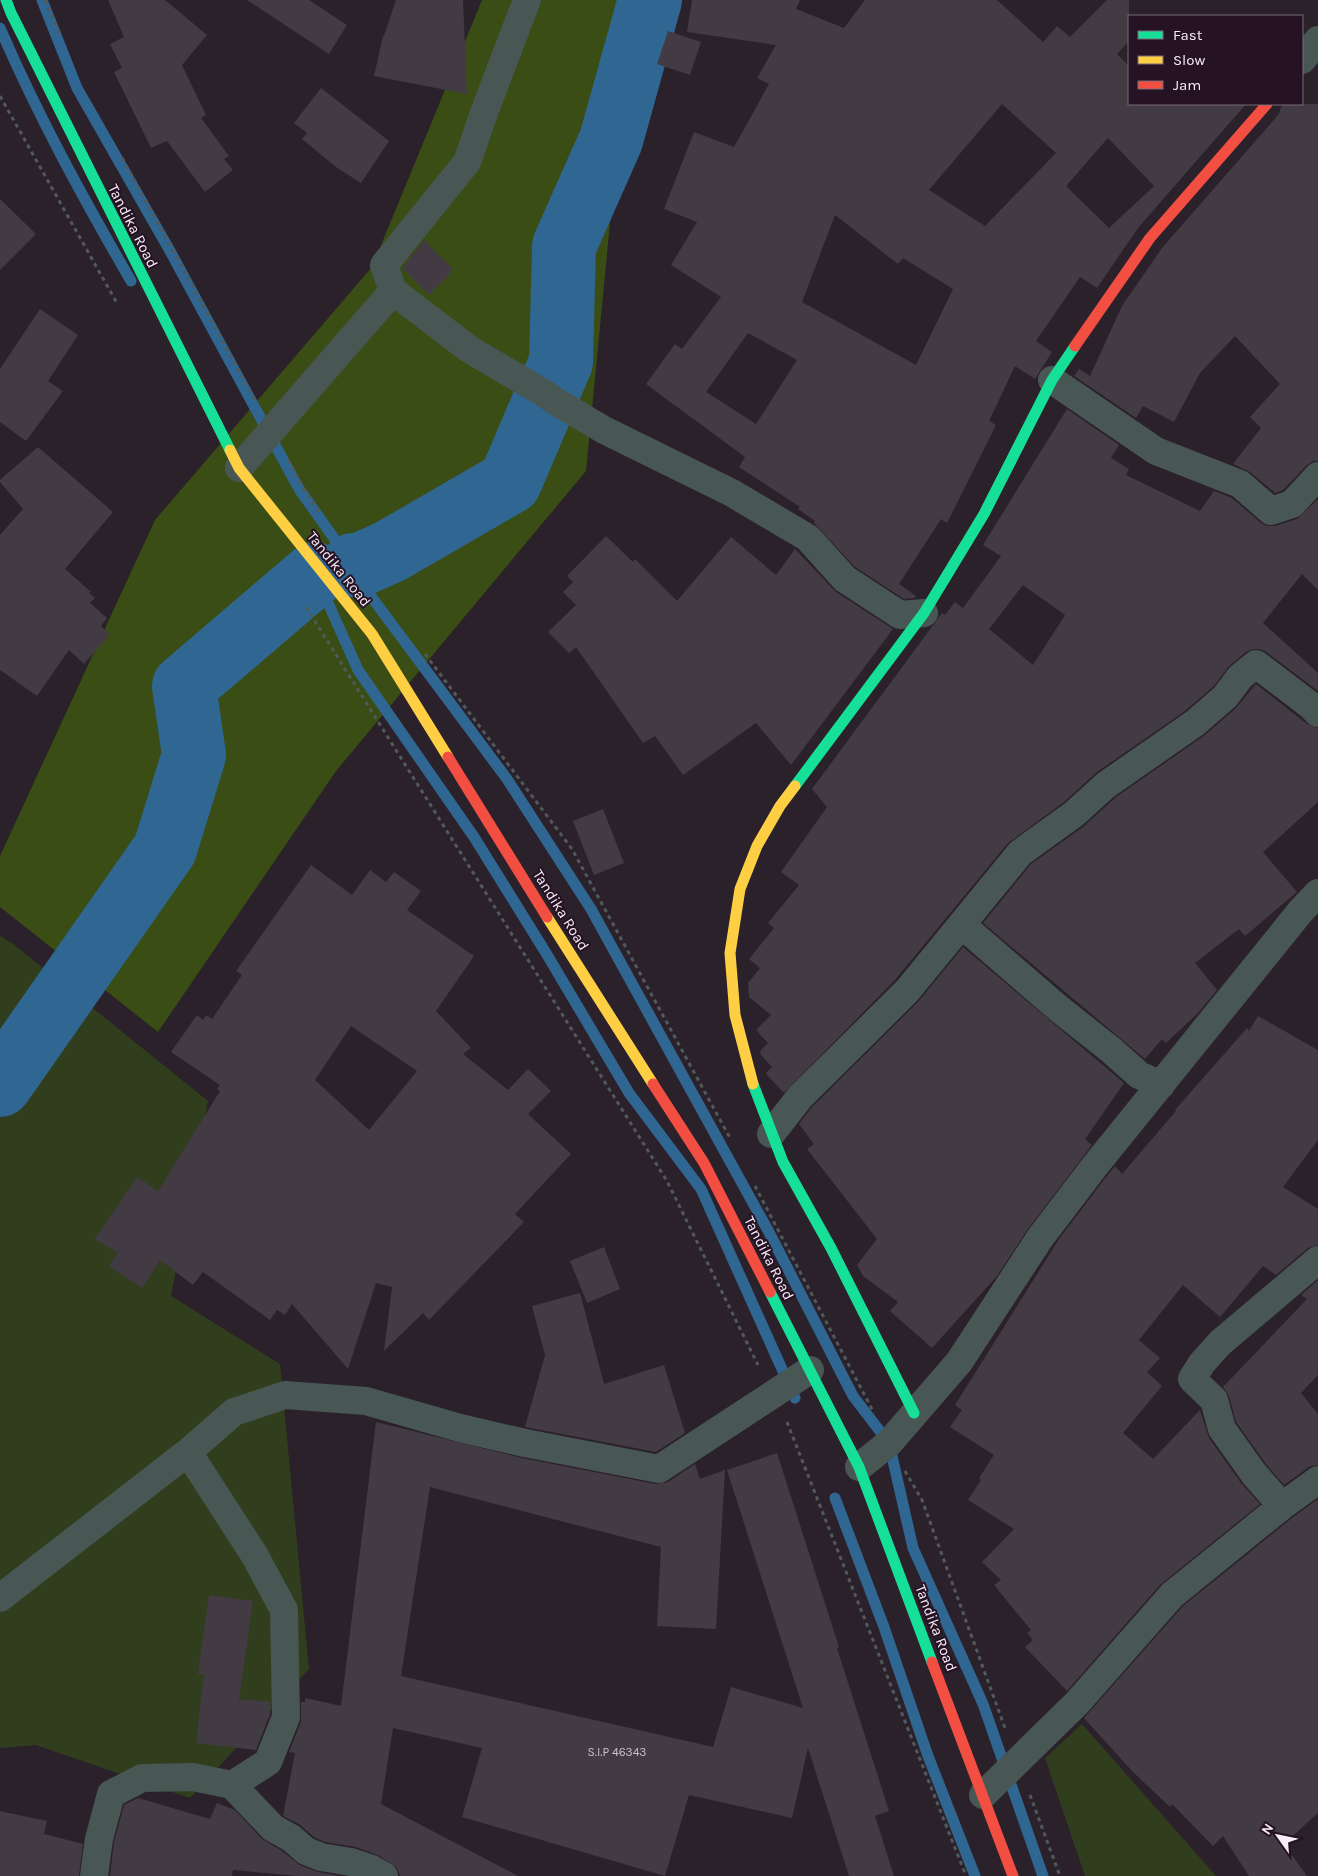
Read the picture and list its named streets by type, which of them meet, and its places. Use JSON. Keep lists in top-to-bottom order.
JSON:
{
  "streets": {
    "street": ["Tandika Road"]
  },
  "house_numbers": ["S.l.P 46343"],
  "legend": ["Fast", "Slow", "Jam"],
  "north": "top left"
}
